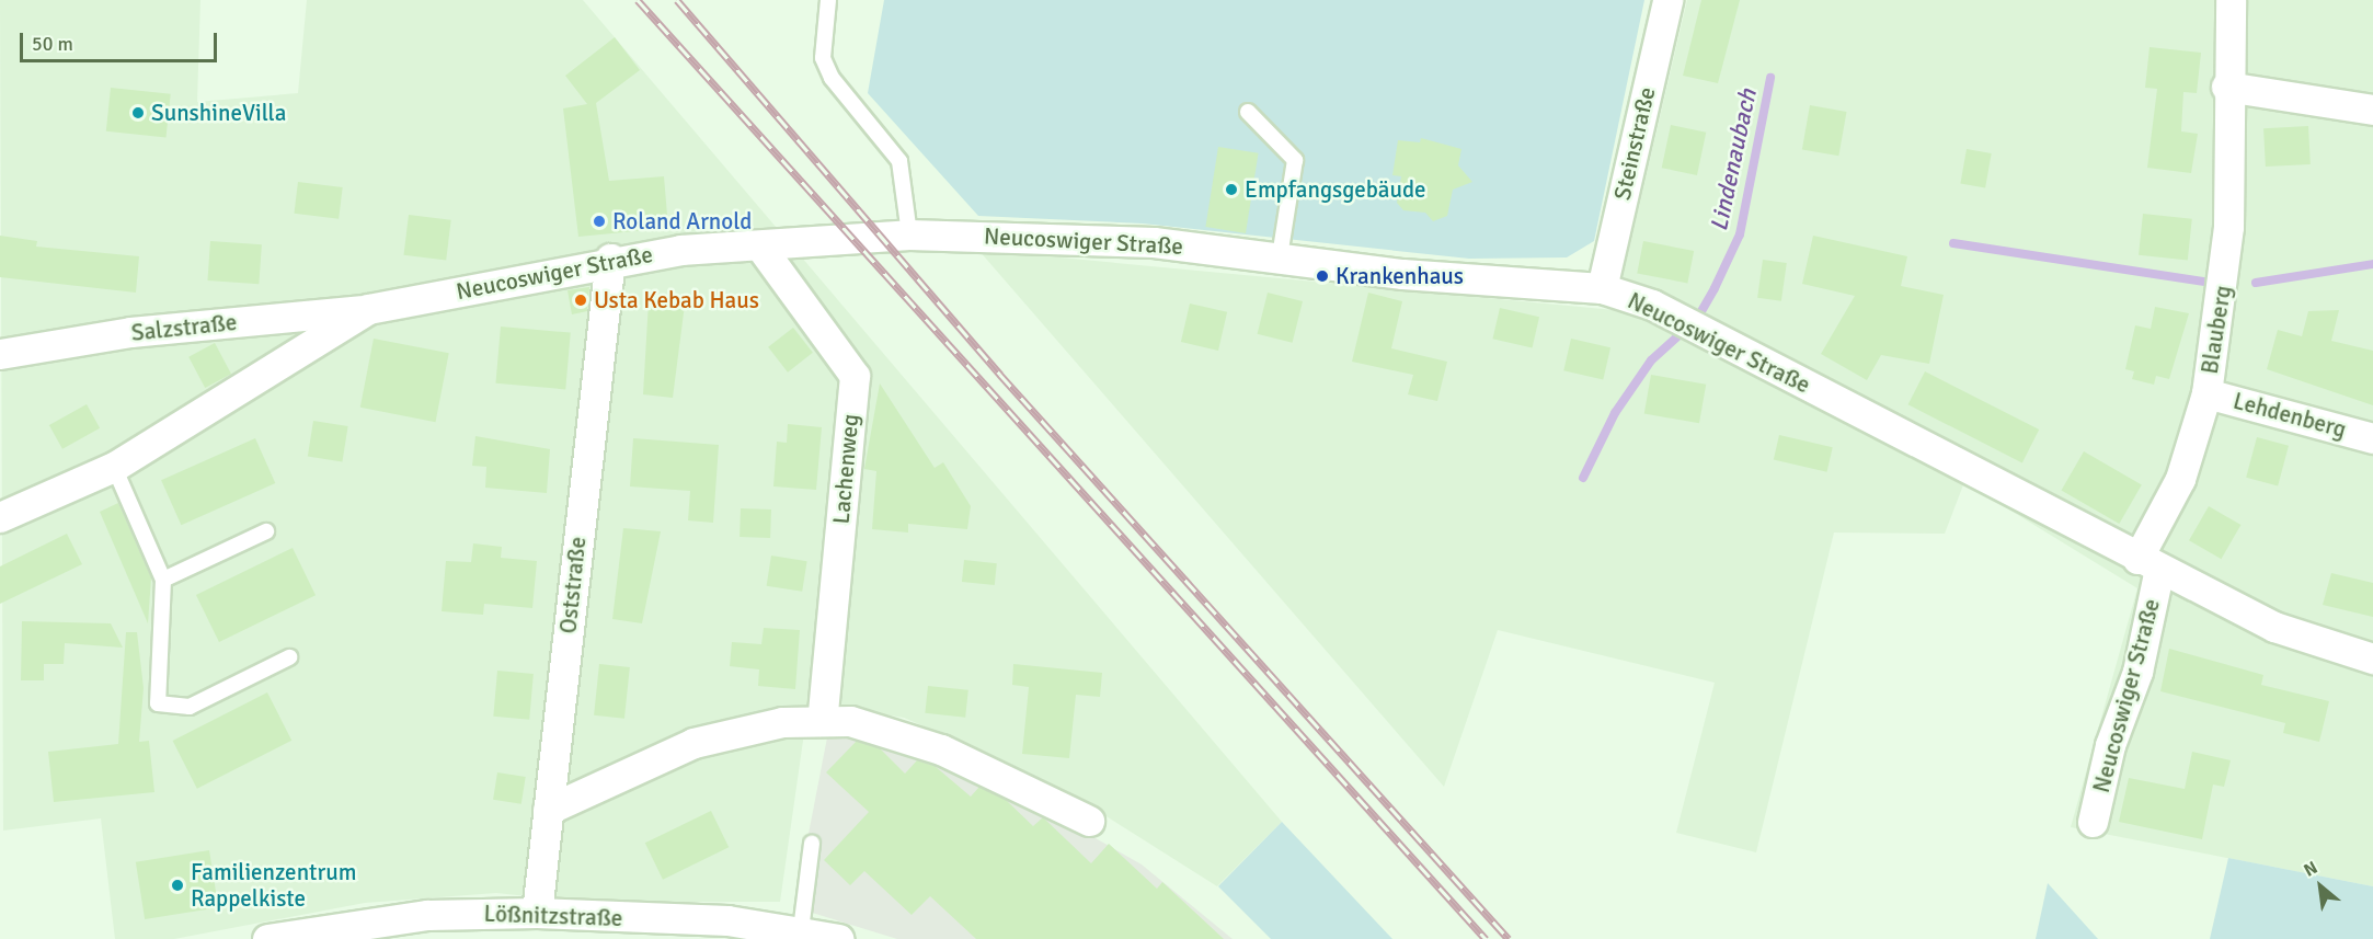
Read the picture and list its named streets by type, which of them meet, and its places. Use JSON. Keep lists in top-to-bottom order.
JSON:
{
  "streets": {
    "street": [
      "Steinstraße",
      "Neucoswiger Straße",
      "Salzstraße",
      "Blauberg",
      "Lehdenberg",
      "Lachenweg",
      "Oststraße",
      "Lößnitzstraße"
    ]
  },
  "crossings": [
    ["Steinstraße", "Neucoswiger Straße"],
    ["Neucoswiger Straße", "Salzstraße"],
    ["Neucoswiger Straße", "Blauberg"],
    ["Neucoswiger Straße", "Lachenweg"],
    ["Neucoswiger Straße", "Oststraße"],
    ["Blauberg", "Lehdenberg"],
    ["Oststraße", "Lößnitzstraße"]
  ],
  "water": ["Lindenaubach"],
  "places": [
    "SunshineVilla",
    "Empfangsgebäude",
    "Roland Arnold",
    "Krankenhaus",
    "Usta Kebab Haus",
    "Familienzentrum Rappelkiste"
  ],
  "scale_bar": "50 m",
  "north": "top left"
}
